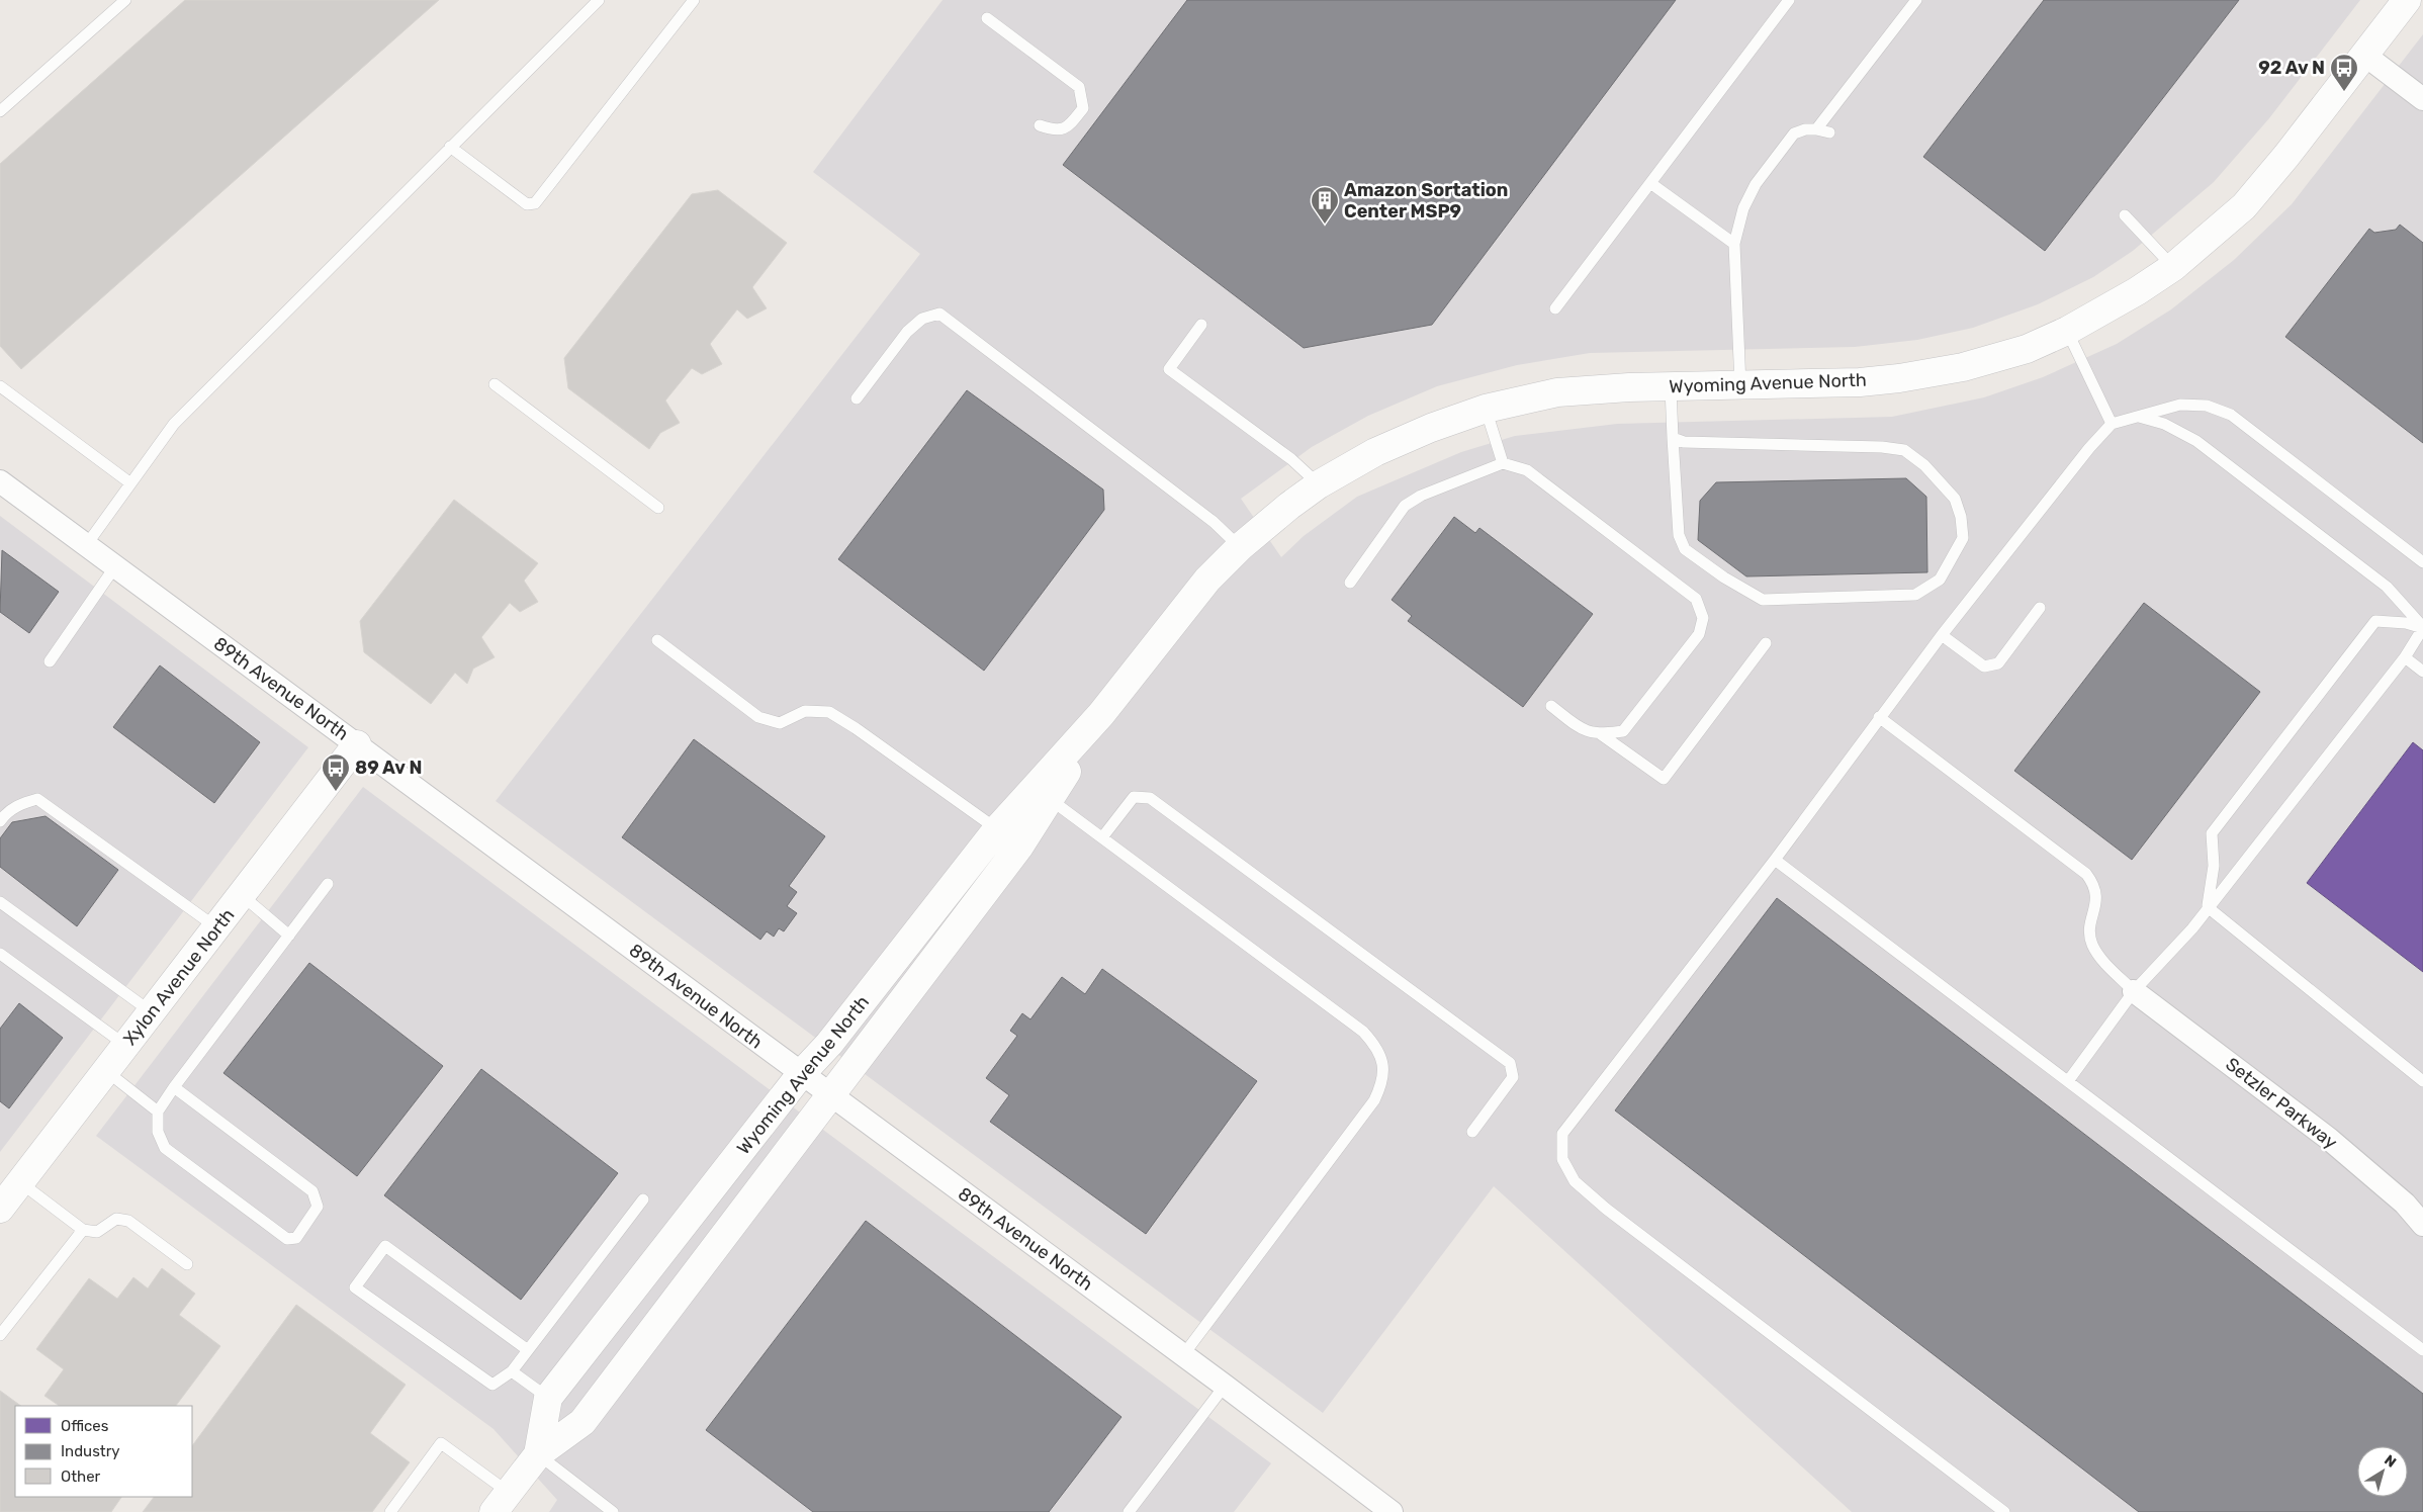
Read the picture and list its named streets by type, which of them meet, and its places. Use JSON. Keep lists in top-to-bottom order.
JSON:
{
  "streets": {
    "street": [
      "Wyoming Avenue North",
      "89th Avenue North",
      "Xylon Avenue North",
      "Setzler Parkway"
    ]
  },
  "crossings": [
    ["Wyoming Avenue North", "89th Avenue North"],
    ["89th Avenue North", "Xylon Avenue North"]
  ],
  "places": {
    "bus stop": ["92 Av N", "89 Av N"],
    "building": ["Amazon Sortation Center MSP9"]
  },
  "legend": ["Offices", "Industry", "Other"],
  "north": "top right"
}
